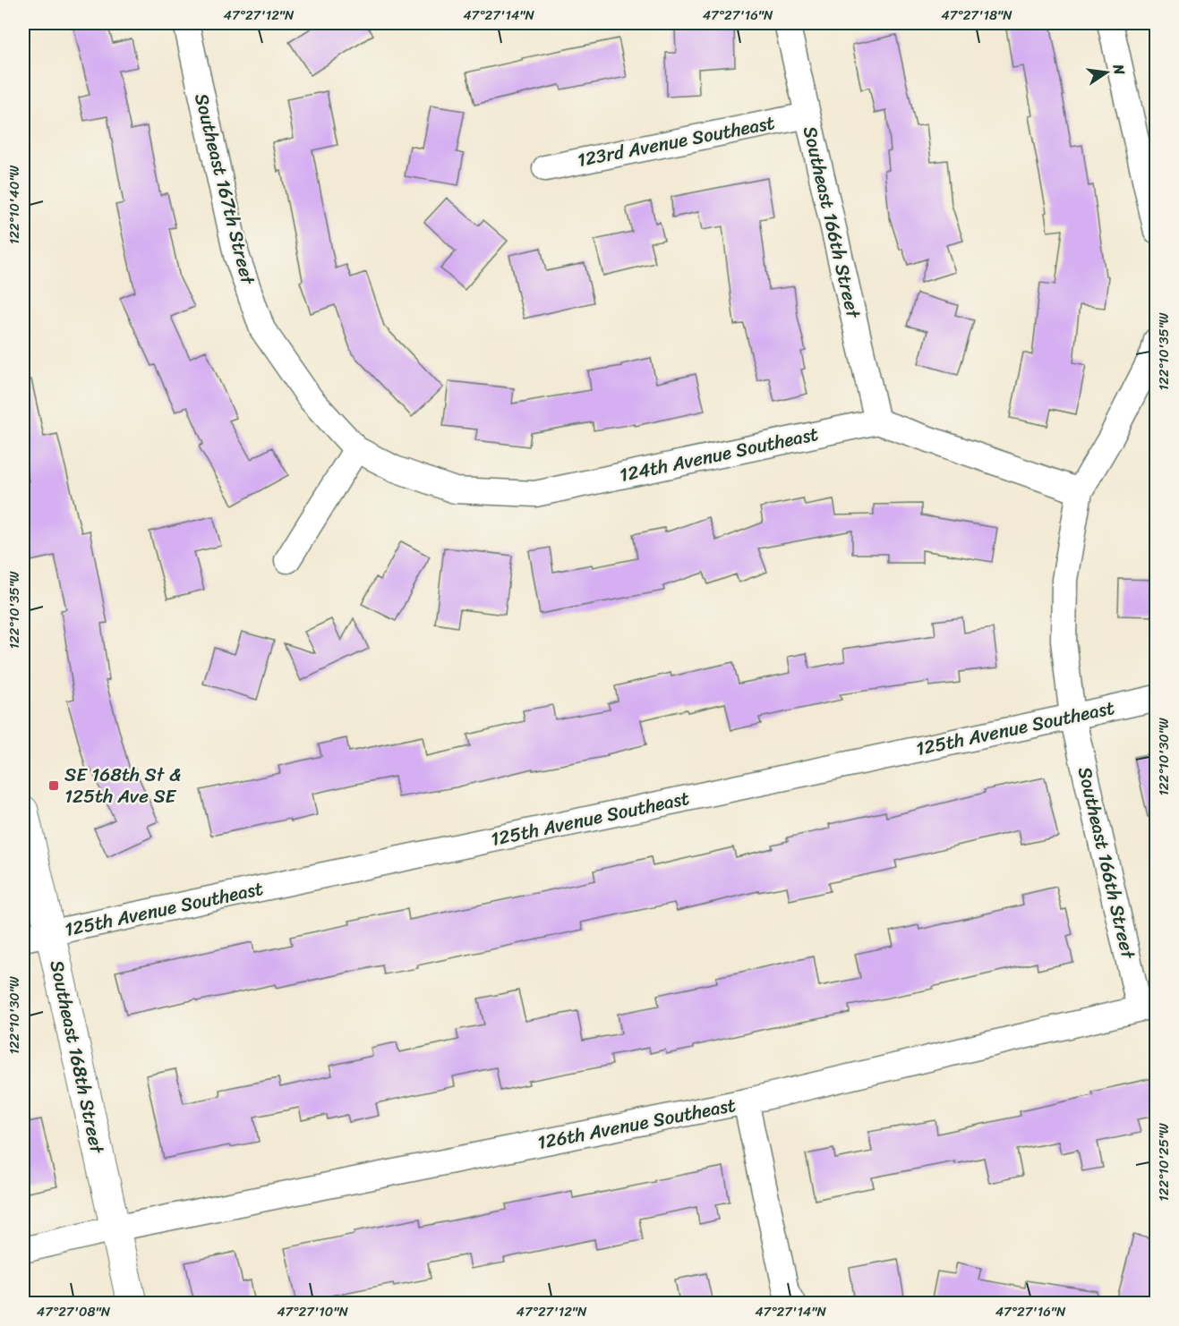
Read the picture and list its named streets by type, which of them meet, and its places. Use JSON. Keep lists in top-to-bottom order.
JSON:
{
  "streets": {
    "street": [
      "123rd Avenue Southeast",
      "Southeast 167th Street",
      "Southeast 166th Street",
      "124th Avenue Southeast",
      "125th Avenue Southeast",
      "Southeast 168th Street",
      "126th Avenue Southeast"
    ]
  },
  "crossings": [
    ["123rd Avenue Southeast", "Southeast 166th Street"],
    ["Southeast 167th Street", "124th Avenue Southeast"],
    ["Southeast 166th Street", "124th Avenue Southeast"],
    ["Southeast 166th Street", "125th Avenue Southeast"],
    ["Southeast 166th Street", "126th Avenue Southeast"],
    ["125th Avenue Southeast", "Southeast 168th Street"],
    ["Southeast 168th Street", "126th Avenue Southeast"]
  ],
  "places": {
    "transit": ["SE 168th St & 125th Ave SE"]
  },
  "north": "right",
  "coordinates": [
    "47°27'12\"N",
    "47°27'14\"N",
    "47°27'16\"N",
    "47°27'18\"N",
    "122°10'40\"W",
    "122°10'35\"W",
    "122°10'30\"W",
    "122°10'25\"W",
    "47°27'08\"N",
    "47°27'10\"N"
  ]
}
